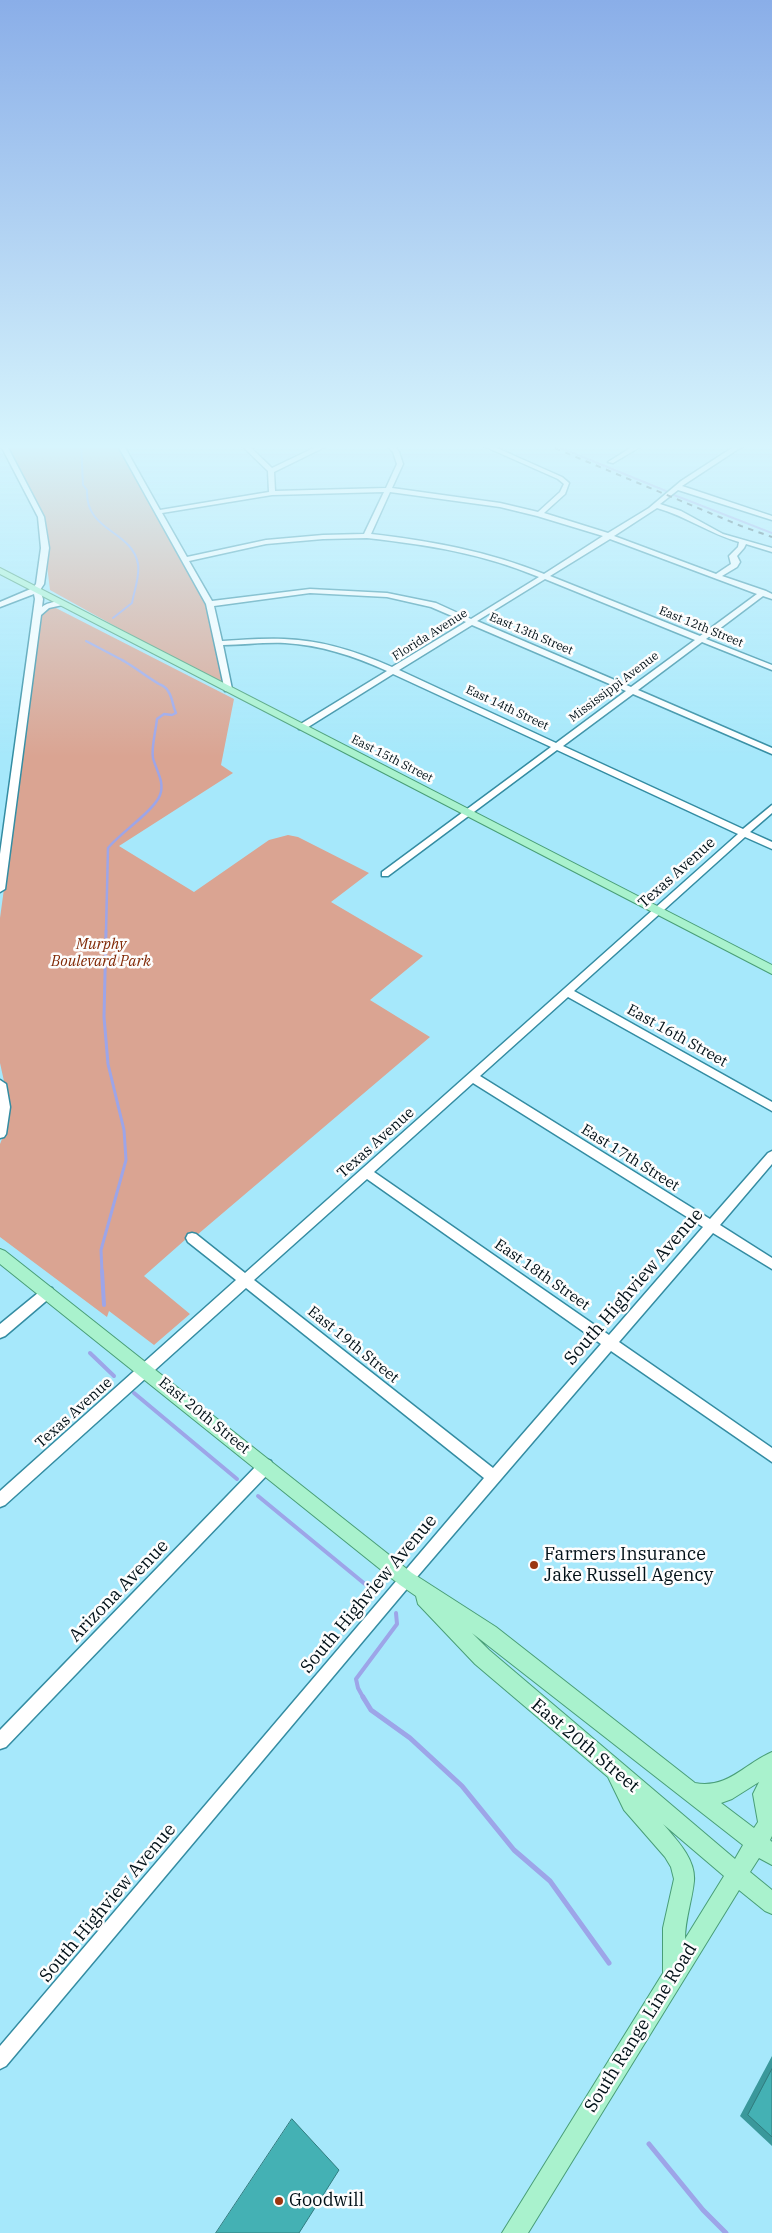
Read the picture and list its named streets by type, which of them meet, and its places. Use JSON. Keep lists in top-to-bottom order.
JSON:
{
  "streets": {
    "main road": ["East 15th Street", "East 20th Street", "South Range Line Road"],
    "street": [
      "East 12th Street",
      "East 13th Street",
      "Florida Avenue",
      "Mississippi Avenue",
      "East 14th Street",
      "Texas Avenue",
      "East 16th Street",
      "East 17th Street",
      "East 18th Street",
      "South Highview Avenue",
      "East 19th Street",
      "Arizona Avenue"
    ]
  },
  "crossings": [
    ["East 12th Street", "Florida Avenue"],
    ["East 12th Street", "Mississippi Avenue"],
    ["East 13th Street", "Florida Avenue"],
    ["East 13th Street", "Mississippi Avenue"],
    ["Florida Avenue", "East 14th Street"],
    ["Florida Avenue", "East 15th Street"],
    ["Mississippi Avenue", "East 14th Street"],
    ["Mississippi Avenue", "East 15th Street"],
    ["East 14th Street", "Texas Avenue"],
    ["East 15th Street", "Texas Avenue"],
    ["Texas Avenue", "East 16th Street"],
    ["Texas Avenue", "East 17th Street"],
    ["Texas Avenue", "East 18th Street"],
    ["Texas Avenue", "East 19th Street"],
    ["Texas Avenue", "East 20th Street"],
    ["East 17th Street", "South Highview Avenue"],
    ["East 18th Street", "South Highview Avenue"],
    ["South Highview Avenue", "East 19th Street"],
    ["South Highview Avenue", "East 20th Street"],
    ["East 20th Street", "Arizona Avenue"],
    ["East 20th Street", "South Range Line Road"]
  ],
  "parks": ["Murphy Boulevard Park"],
  "places": ["Farmers Insurance Jake Russell Agency", "Goodwill"]
}
